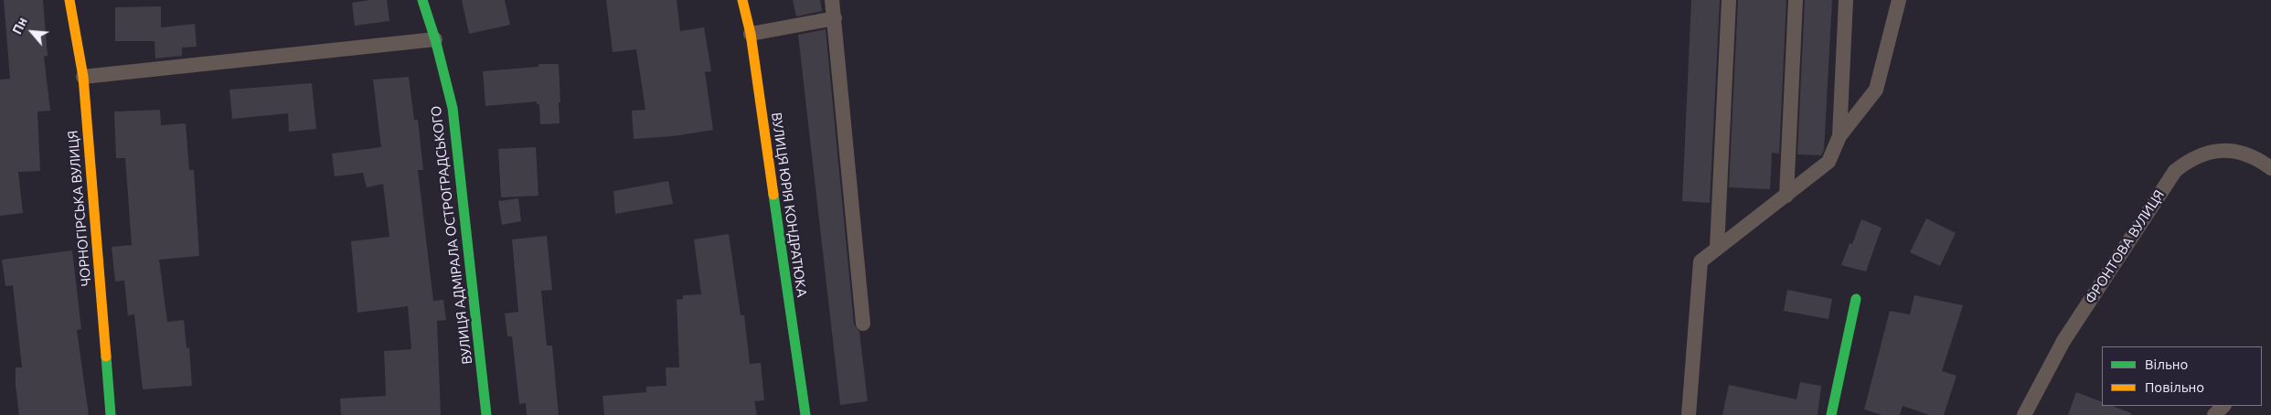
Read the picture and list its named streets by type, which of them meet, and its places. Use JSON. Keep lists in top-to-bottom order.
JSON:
{
  "streets": {
    "street": ["ВУЛИЦЯ ЮРІЯ КОНДРАТЮКА", "ЧОРНОГІРСЬКА ВУЛИЦЯ", "ВУЛИЦЯ АДМІРАЛА ОСТРОГРАДСЬКОГО"],
    "lane": ["ФРОНТОВА ВУЛИЦЯ"]
  },
  "legend": ["Вільно", "Повільно"],
  "north": "top left"
}
